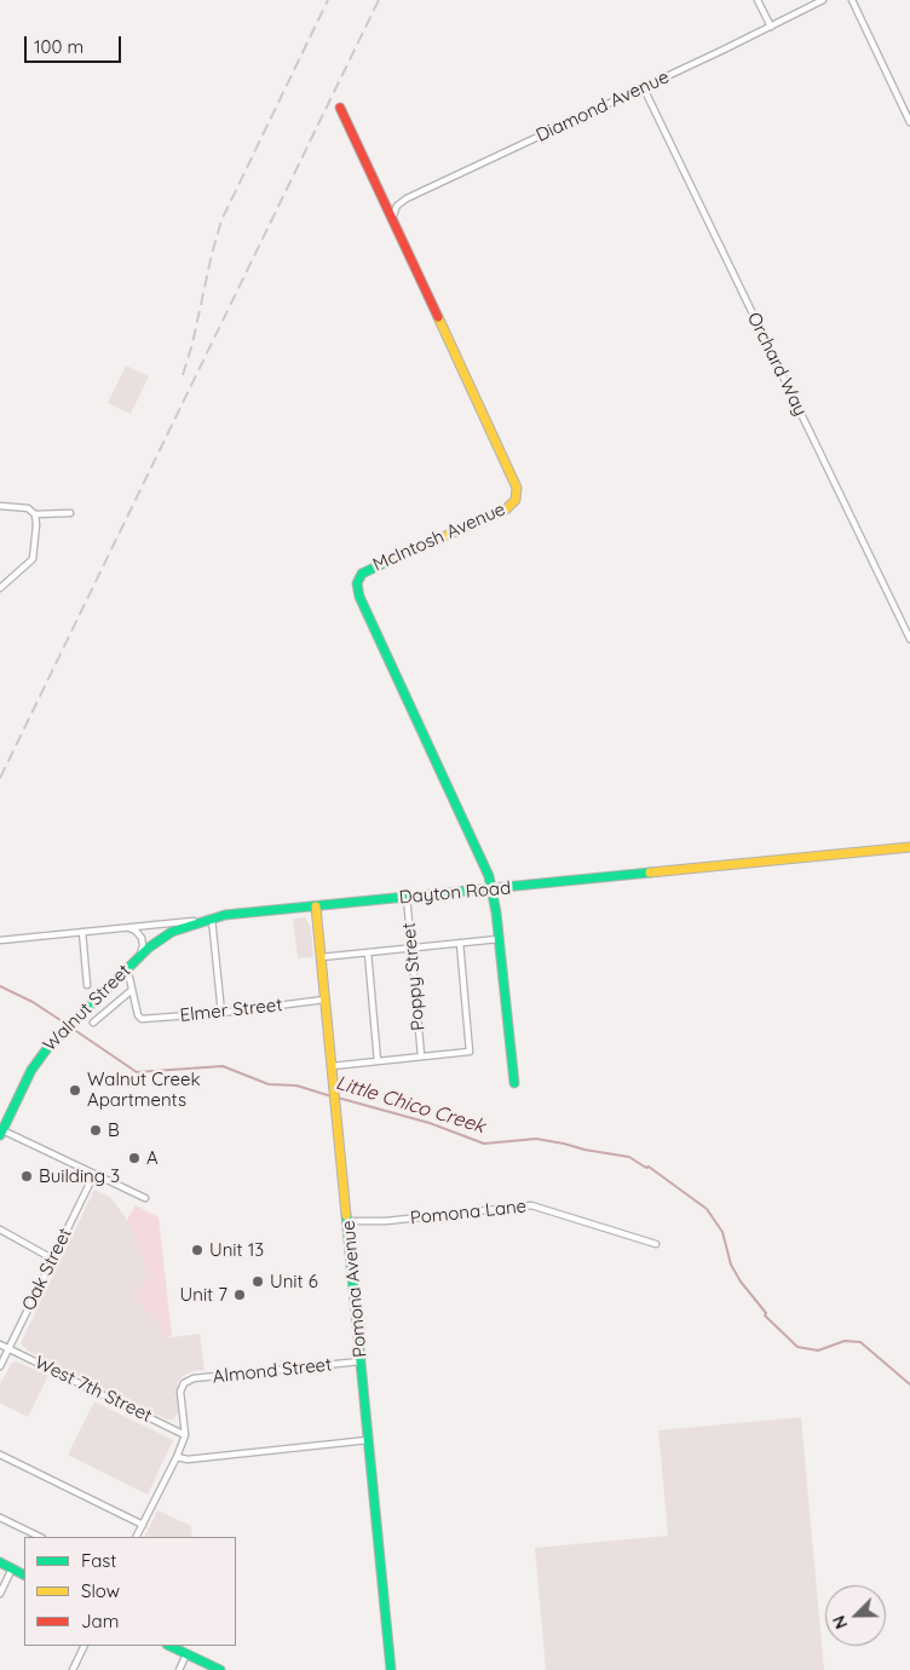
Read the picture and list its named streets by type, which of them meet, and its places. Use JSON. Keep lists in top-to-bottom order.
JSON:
{
  "streets": {
    "street": [
      "Diamond Avenue",
      "Orchard Way",
      "McIntosh Avenue",
      "Dayton Road",
      "Poppy Street",
      "Walnut Street",
      "Elmer Street",
      "Pomona Lane",
      "Oak Street",
      "Pomona Avenue",
      "Almond Street",
      "West 7th Street"
    ]
  },
  "crossings": [
    ["Diamond Avenue", "Orchard Way"],
    ["Diamond Avenue", "McIntosh Avenue"],
    ["McIntosh Avenue", "Dayton Road"],
    ["Dayton Road", "Poppy Street"],
    ["Dayton Road", "Walnut Street"],
    ["Dayton Road", "Pomona Avenue"],
    ["Elmer Street", "Pomona Avenue"],
    ["Pomona Lane", "Pomona Avenue"],
    ["Oak Street", "West 7th Street"],
    ["Pomona Avenue", "Almond Street"],
    ["Almond Street", "West 7th Street"]
  ],
  "water": ["Little Chico Creek"],
  "places": [
    "Walnut Creek Apartments",
    "B",
    "A",
    "Building 3",
    "Unit 13",
    "Unit 6",
    "Unit 7"
  ],
  "legend": ["Fast", "Slow", "Jam"],
  "scale_bar": "100 m",
  "north": "bottom left"
}
